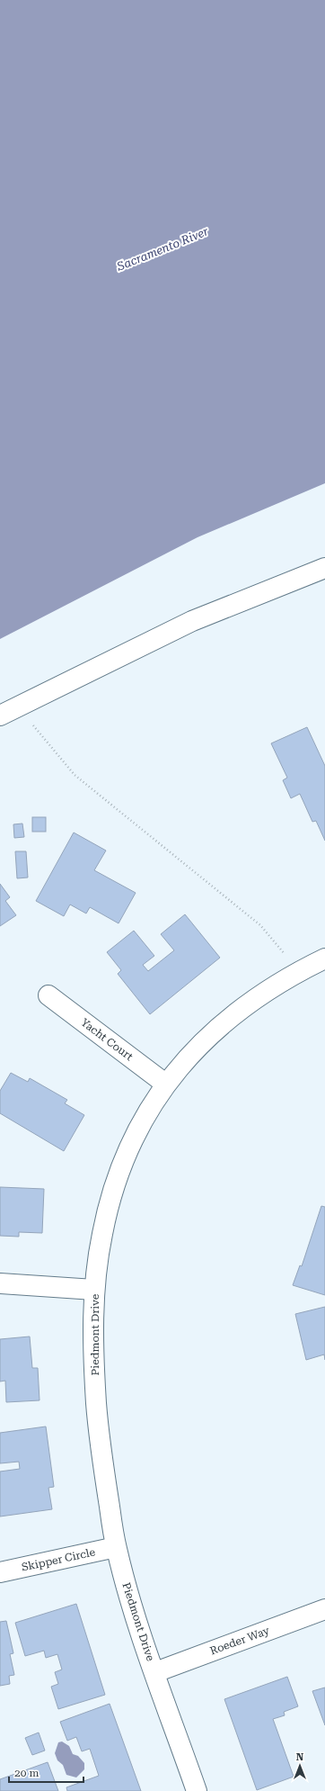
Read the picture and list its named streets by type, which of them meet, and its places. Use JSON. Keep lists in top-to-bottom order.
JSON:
{
  "streets": {
    "street": [
      "Yacht Court",
      "Piedmont Drive",
      "Skipper Circle",
      "Roeder Way"
    ]
  },
  "crossings": [
    ["Yacht Court", "Piedmont Drive"],
    ["Piedmont Drive", "Skipper Circle"],
    ["Piedmont Drive", "Roeder Way"]
  ],
  "water": ["Sacramento River"],
  "scale_bar": "20 m",
  "north": "top"
}
